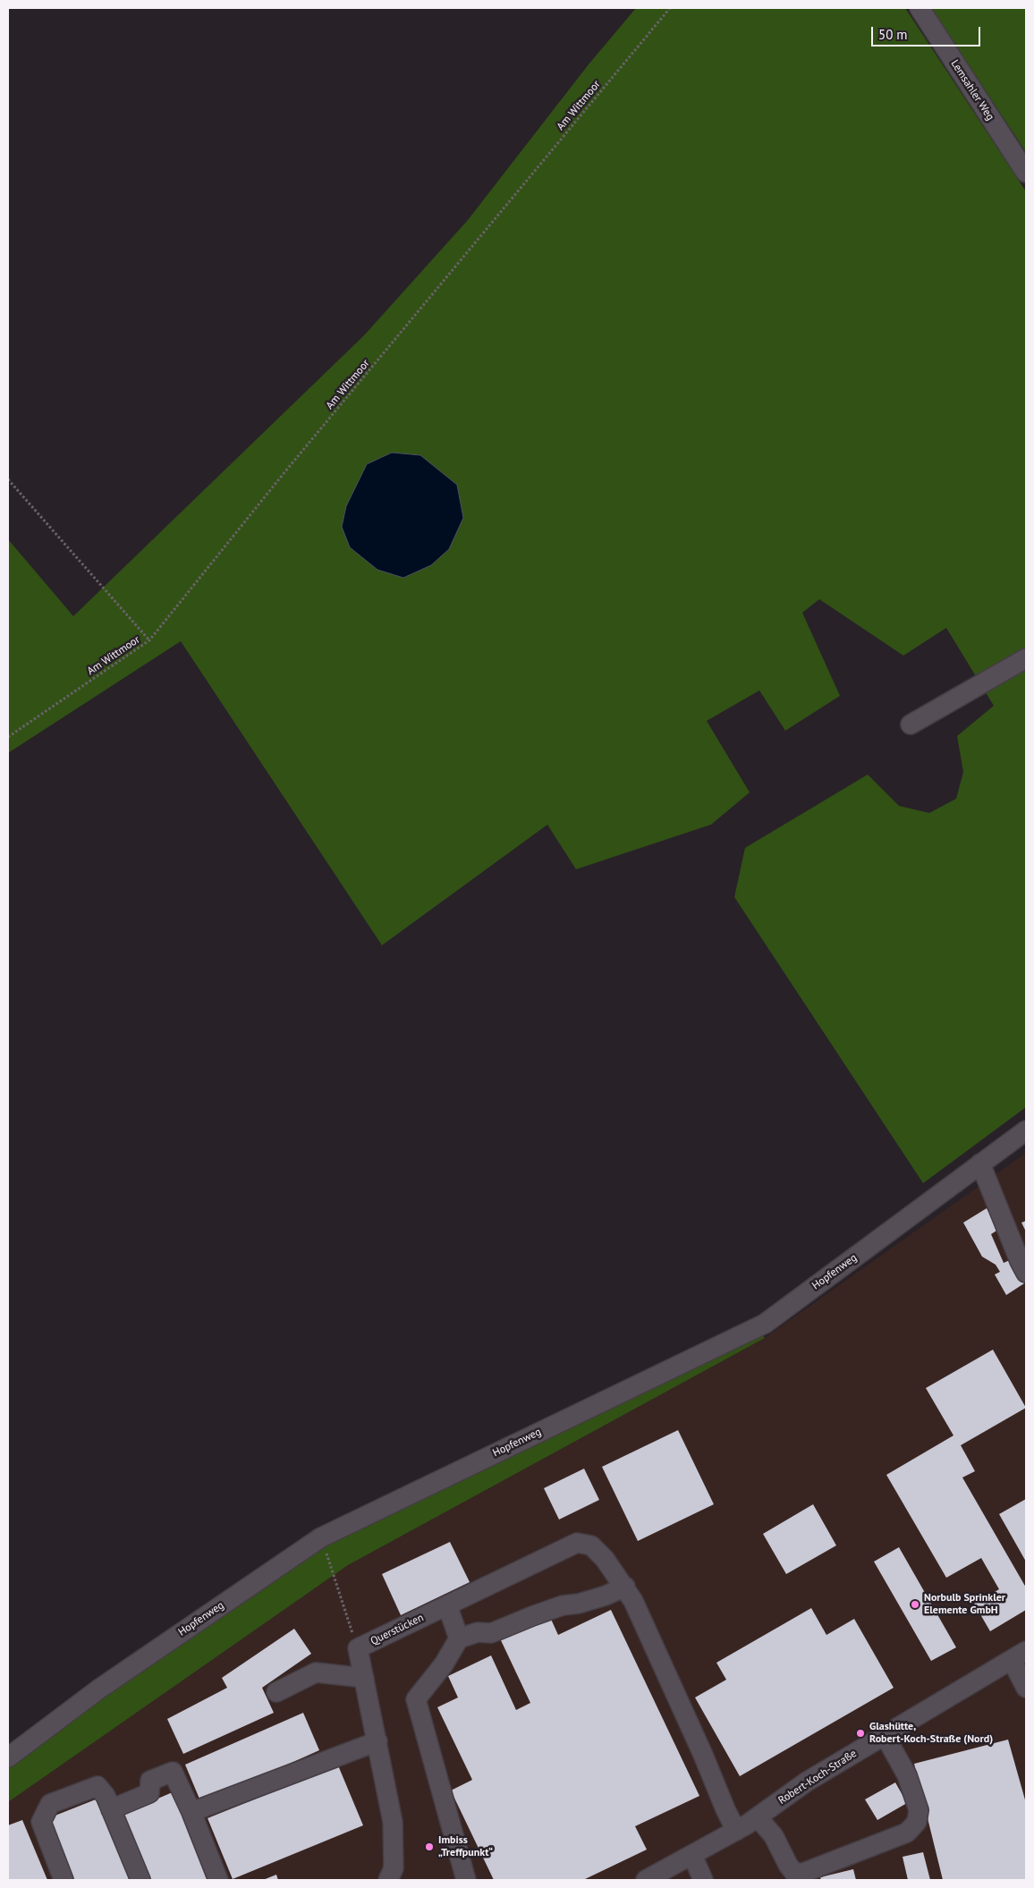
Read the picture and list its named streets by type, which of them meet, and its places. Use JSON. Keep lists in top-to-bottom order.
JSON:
{
  "streets": {
    "street": [
      "Lemsahler Weg",
      "Hopfenweg",
      "Querstücken",
      "Robert-Koch-Straße"
    ],
    "path": ["Am Wittmoor"]
  },
  "places": ["Norbulb Sprinkler Elemente GmbH", "Glashütte, Robert-Koch-Straße (Nord)", "Imbiss „Treffpunkt“"],
  "scale_bar": "50 m"
}
